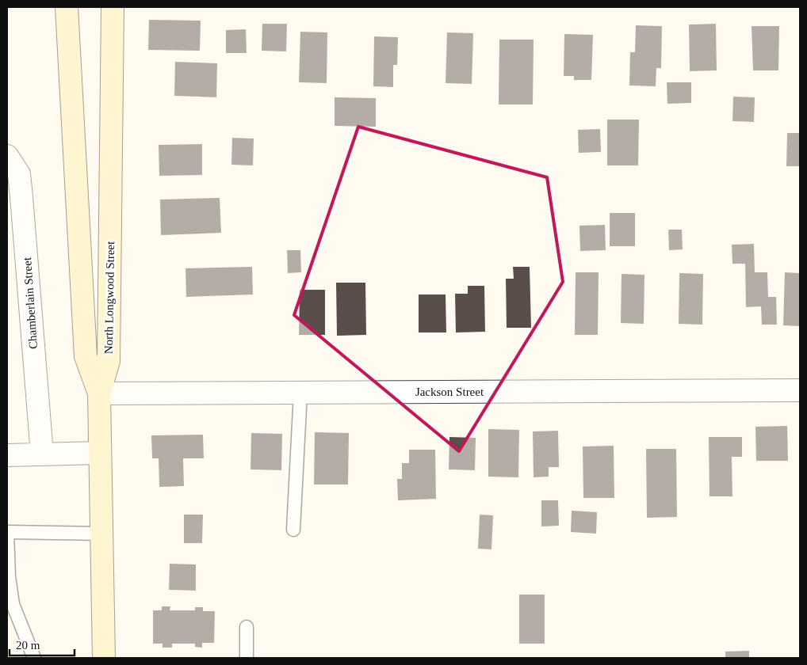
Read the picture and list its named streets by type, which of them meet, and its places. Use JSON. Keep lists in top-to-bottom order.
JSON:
{
  "streets": {
    "main road": ["North Longwood Street"],
    "street": ["Chamberlain Street", "Jackson Street"]
  },
  "crossings": [
    ["North Longwood Street", "Jackson Street"]
  ],
  "scale_bar": "20 m"
}
